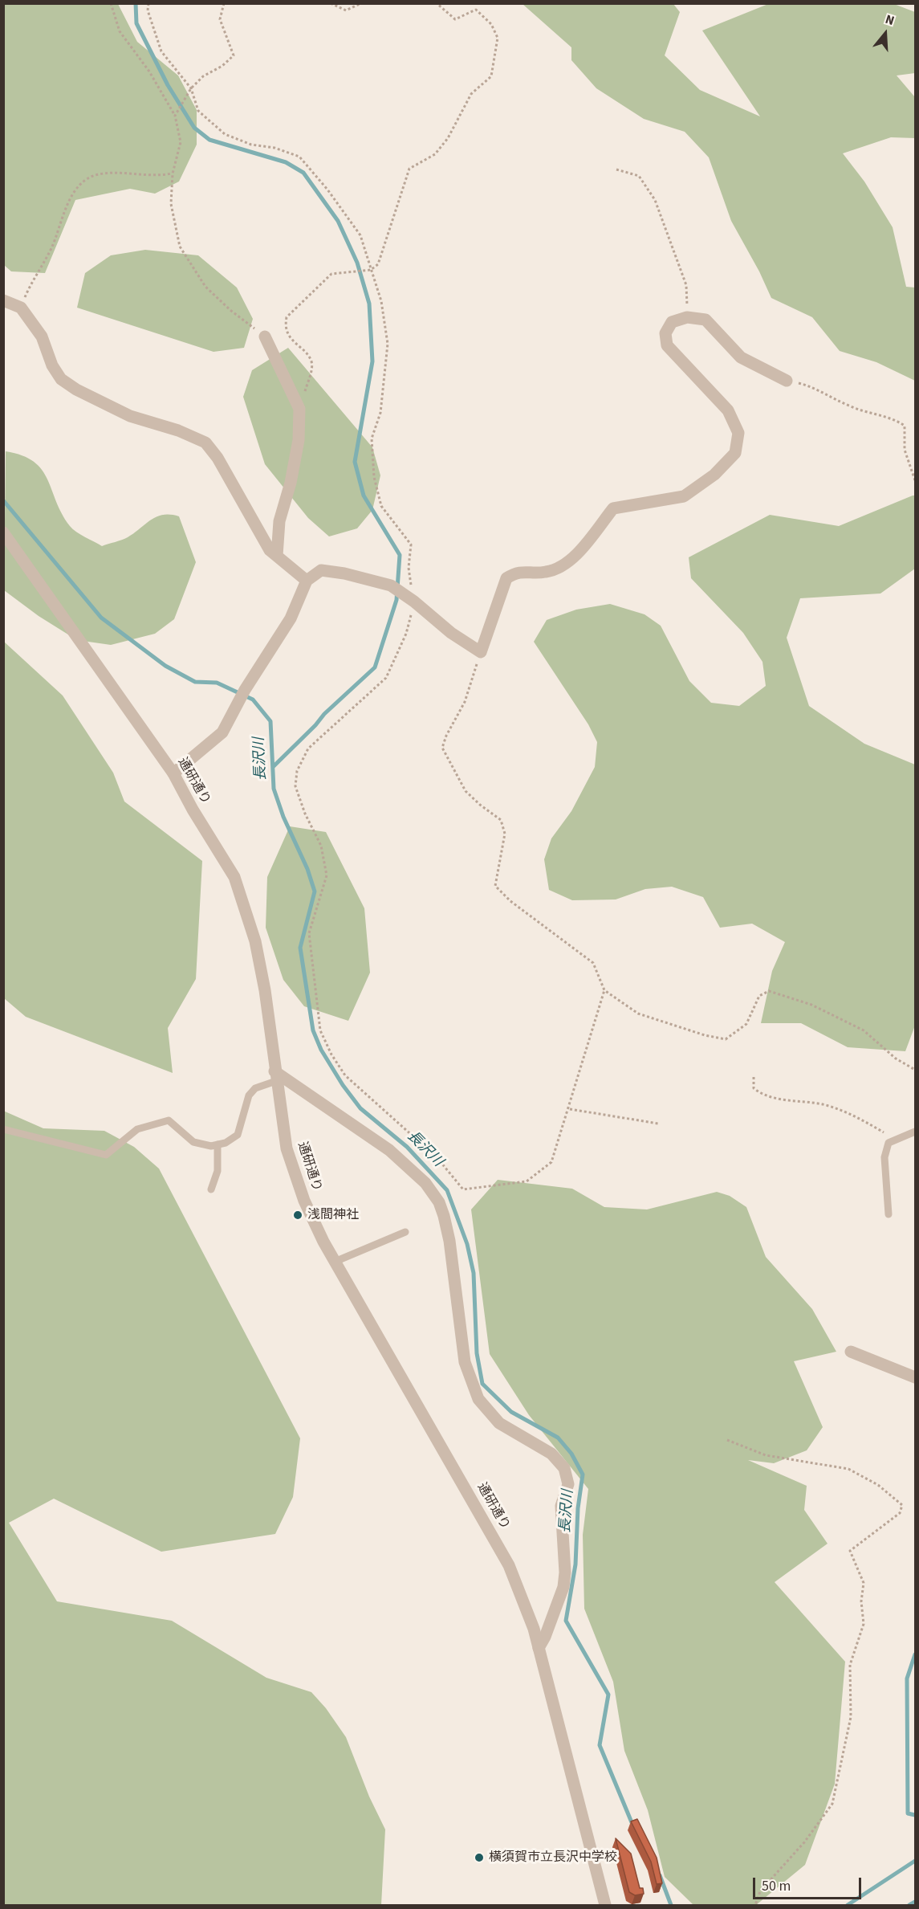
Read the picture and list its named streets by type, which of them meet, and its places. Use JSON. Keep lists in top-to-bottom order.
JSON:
{
  "streets": {
    "street": ["通研通り"]
  },
  "water": ["長沢川"],
  "places": ["浅間神社", "横須賀市立長沢中学校"],
  "scale_bar": "50 m",
  "north": "top"
}
